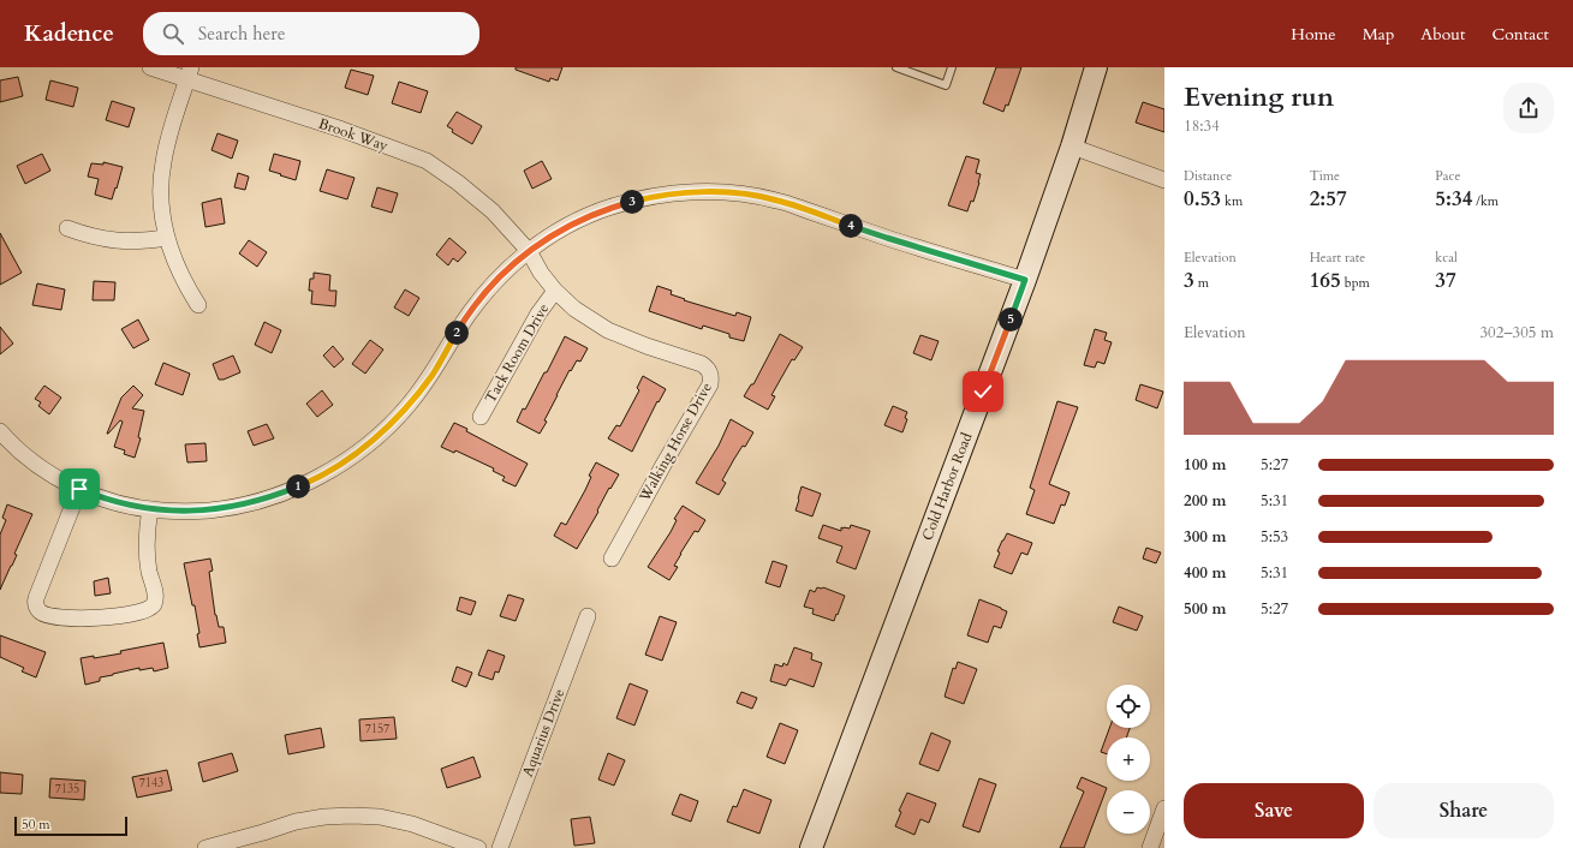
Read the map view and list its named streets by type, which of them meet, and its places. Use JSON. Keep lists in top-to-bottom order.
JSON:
{
  "streets": {
    "main road": ["Cold Harbor Road"],
    "street": [
      "Brook Way",
      "Tack Room Drive",
      "Walking Horse Drive",
      "Aquarius Drive"
    ]
  },
  "crossings": [
    ["Brook Way", "Walking Horse Drive"],
    ["Tack Room Drive", "Walking Horse Drive"]
  ],
  "house_numbers": ["7157", "7143", "7135"],
  "scale_bar": "50 m",
  "page": {
    "header": "Kadence",
    "search": "Search here",
    "nav": [
      "Home",
      "Map",
      "About",
      "Contact"
    ],
    "heading": ["Evening run", "18:34"],
    "stats": [
      ["Distance", "0.53 km"],
      ["Time", "2:57"],
      ["Pace", "5:34 /km"],
      ["Elevation", "3 m"],
      ["Heart rate", "165 bpm"],
      ["kcal", "37"]
    ],
    "pins": [
      "3",
      "4",
      "5",
      "2",
      "1"
    ],
    "chart": ["Elevation", "302–305 m"],
    "list": [
      {
        "name": "100 m",
        "note": "5:27"
      },
      {
        "name": "200 m",
        "note": "5:31"
      },
      {
        "name": "300 m",
        "note": "5:53"
      },
      {
        "name": "400 m",
        "note": "5:31"
      },
      {
        "name": "500 m",
        "note": "5:27"
      }
    ],
    "map_buttons": ["+", "−"],
    "buttons": ["Save", "Share"],
    "scale": "50 m"
  }
}
